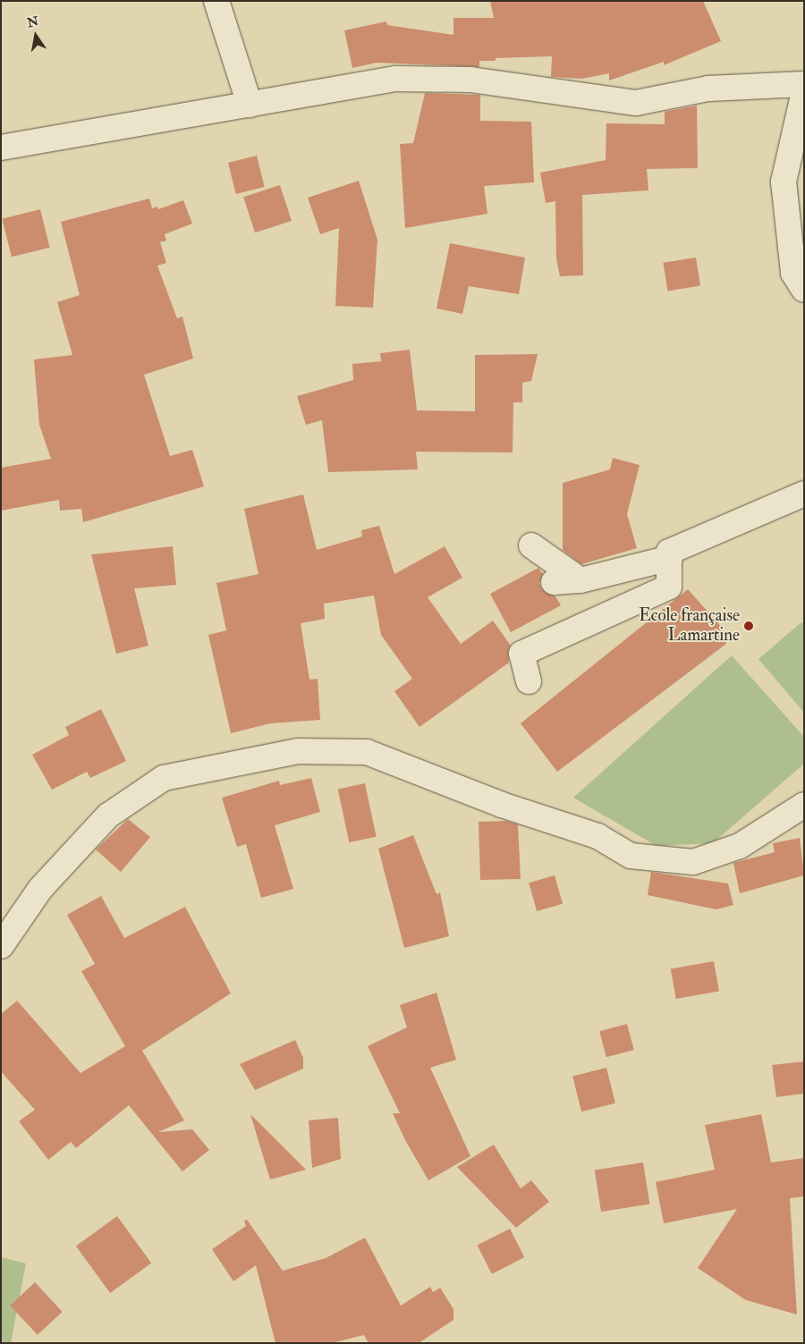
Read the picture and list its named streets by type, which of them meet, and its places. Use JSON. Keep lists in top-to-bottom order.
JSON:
{
  "places": ["Ecole française Lamartine"],
  "north": "top"
}
